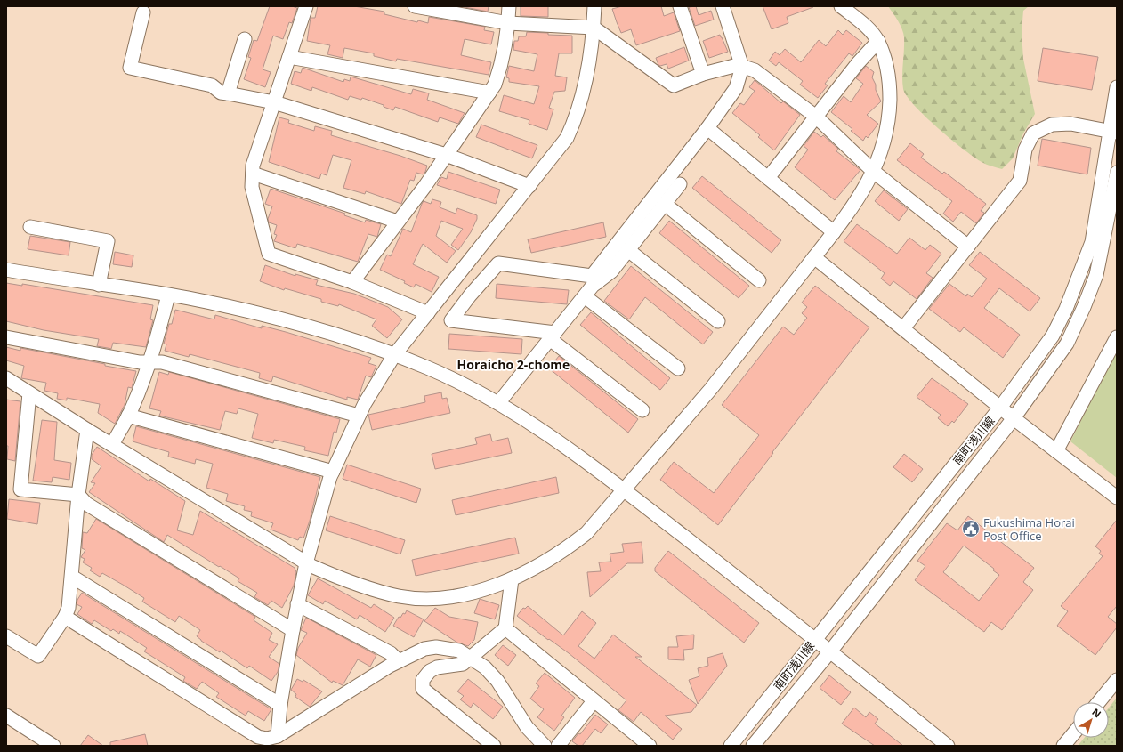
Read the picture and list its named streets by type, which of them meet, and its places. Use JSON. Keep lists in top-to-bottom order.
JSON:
{
  "streets": {
    "street": ["南町浅川線"]
  },
  "districts": ["Horaicho 2-chome"],
  "places": {
    "public building": ["Fukushima Horai Post Office"]
  },
  "north": "top right"
}
